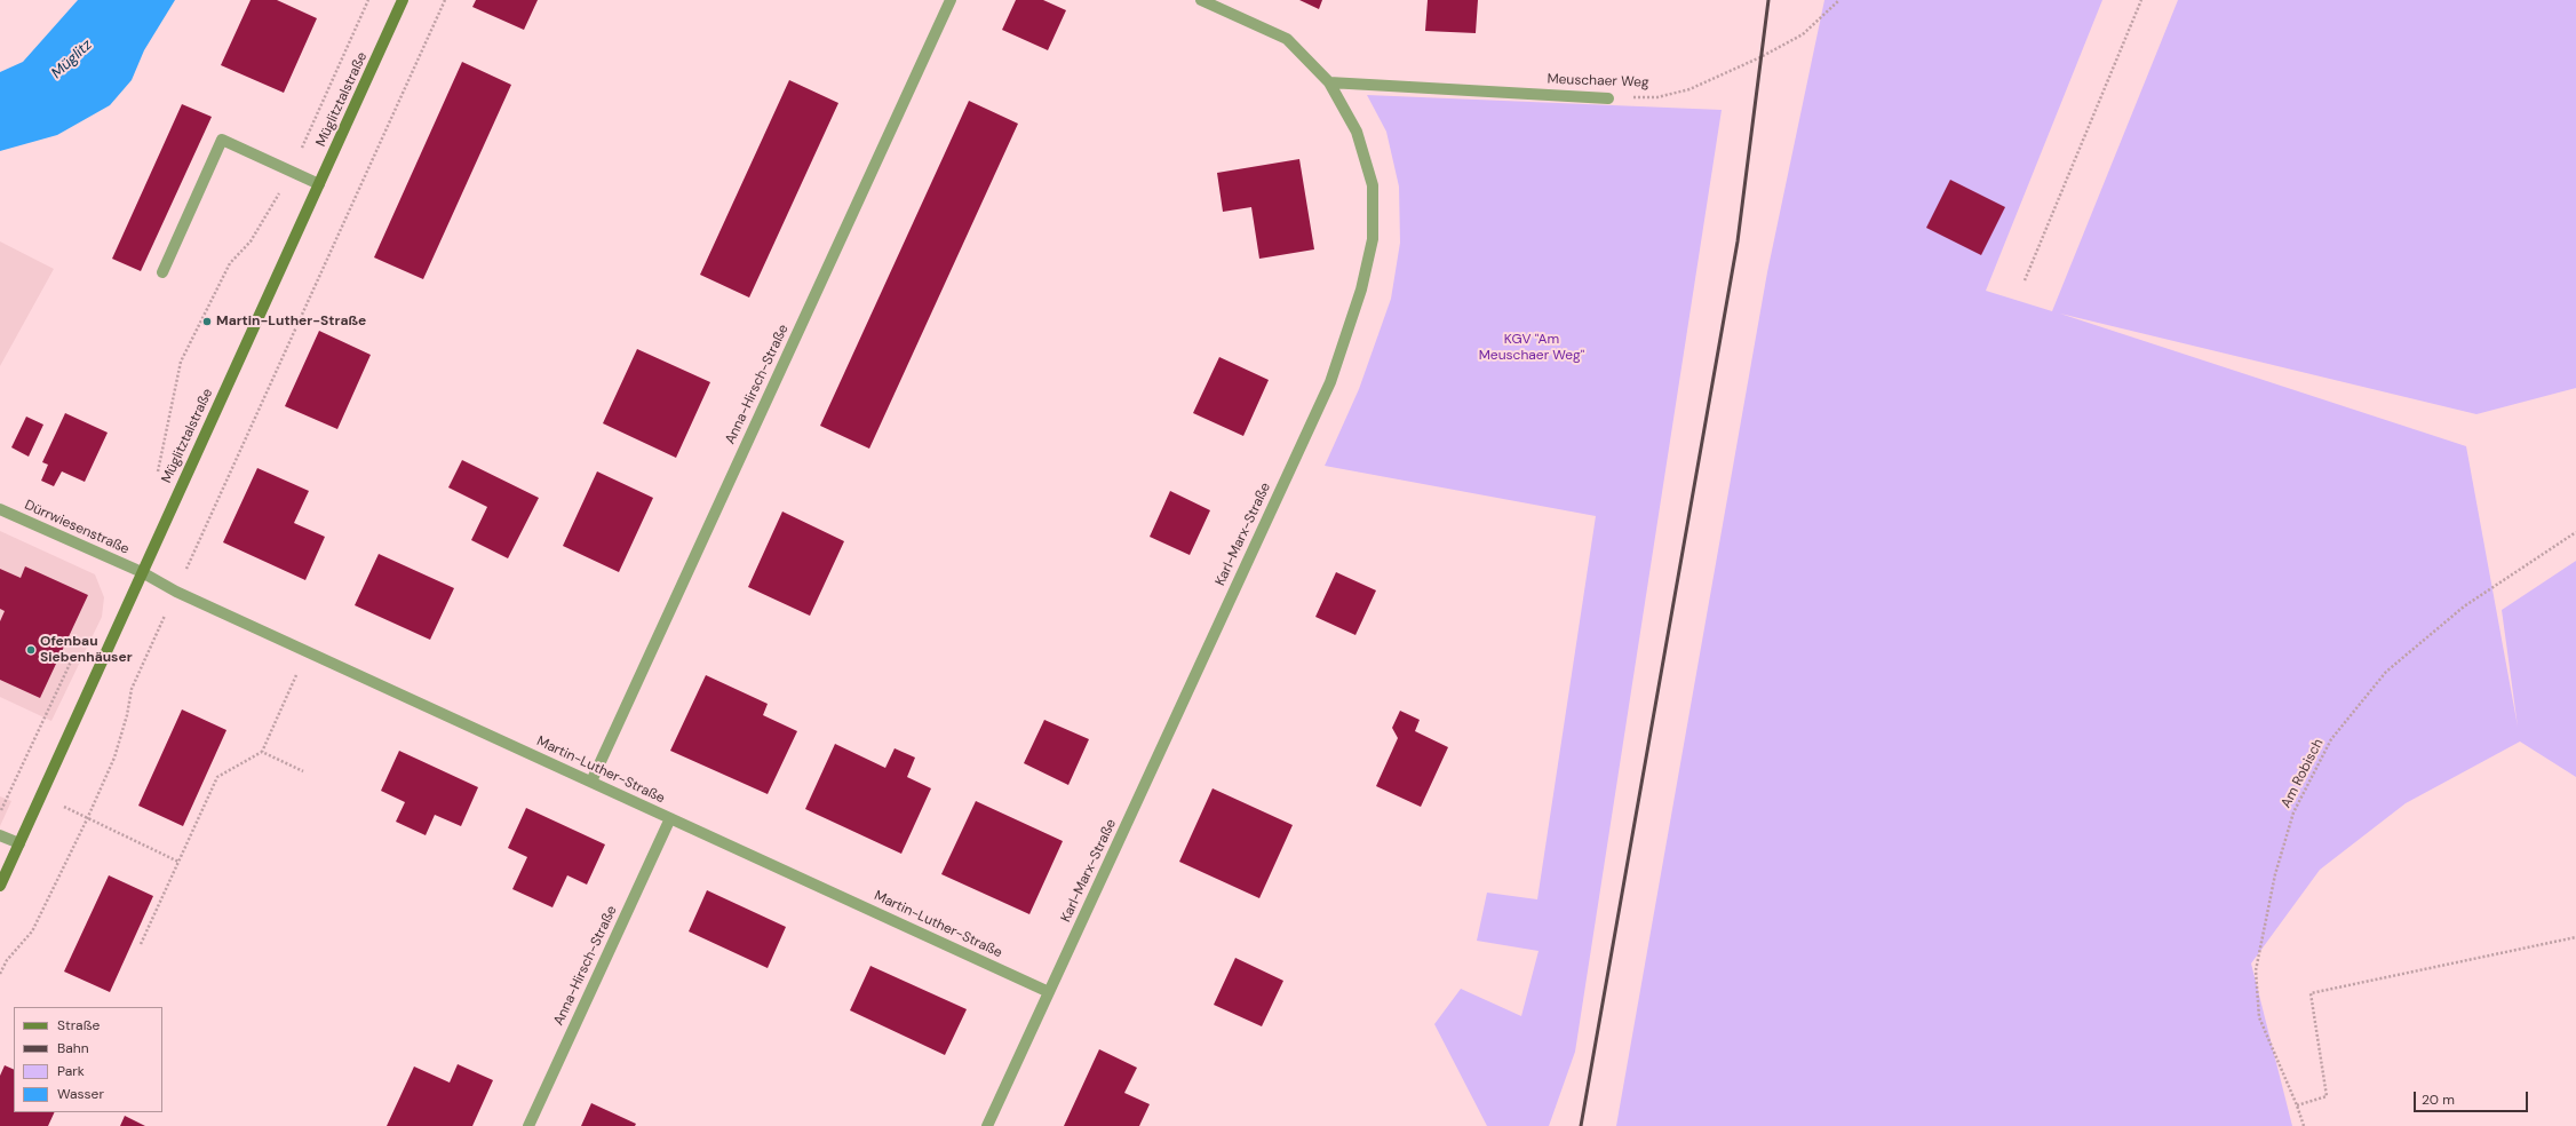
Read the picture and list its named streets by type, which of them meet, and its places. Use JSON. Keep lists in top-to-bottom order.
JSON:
{
  "streets": {
    "main road": ["Müglitztalstraße"],
    "street": [
      "Meuschaer Weg",
      "Anna-Hirsch-Straße",
      "Dürrwiesenstraße",
      "Karl-Marx-Straße",
      "Martin-Luther-Straße"
    ],
    "path": ["Am Robisch"]
  },
  "crossings": [
    ["Meuschaer Weg", "Karl-Marx-Straße"],
    ["Müglitztalstraße", "Dürrwiesenstraße"],
    ["Müglitztalstraße", "Martin-Luther-Straße"],
    ["Anna-Hirsch-Straße", "Martin-Luther-Straße"],
    ["Dürrwiesenstraße", "Martin-Luther-Straße"],
    ["Karl-Marx-Straße", "Martin-Luther-Straße"]
  ],
  "water": ["Müglitz"],
  "parks": ["KGV \"Am Meuschaer Weg\""],
  "places": ["Martin-Luther-Straße", "Ofenbau Siebenhäuser"],
  "legend": [
    "Straße",
    "Bahn",
    "Park",
    "Wasser"
  ],
  "scale_bar": "20 m"
}
